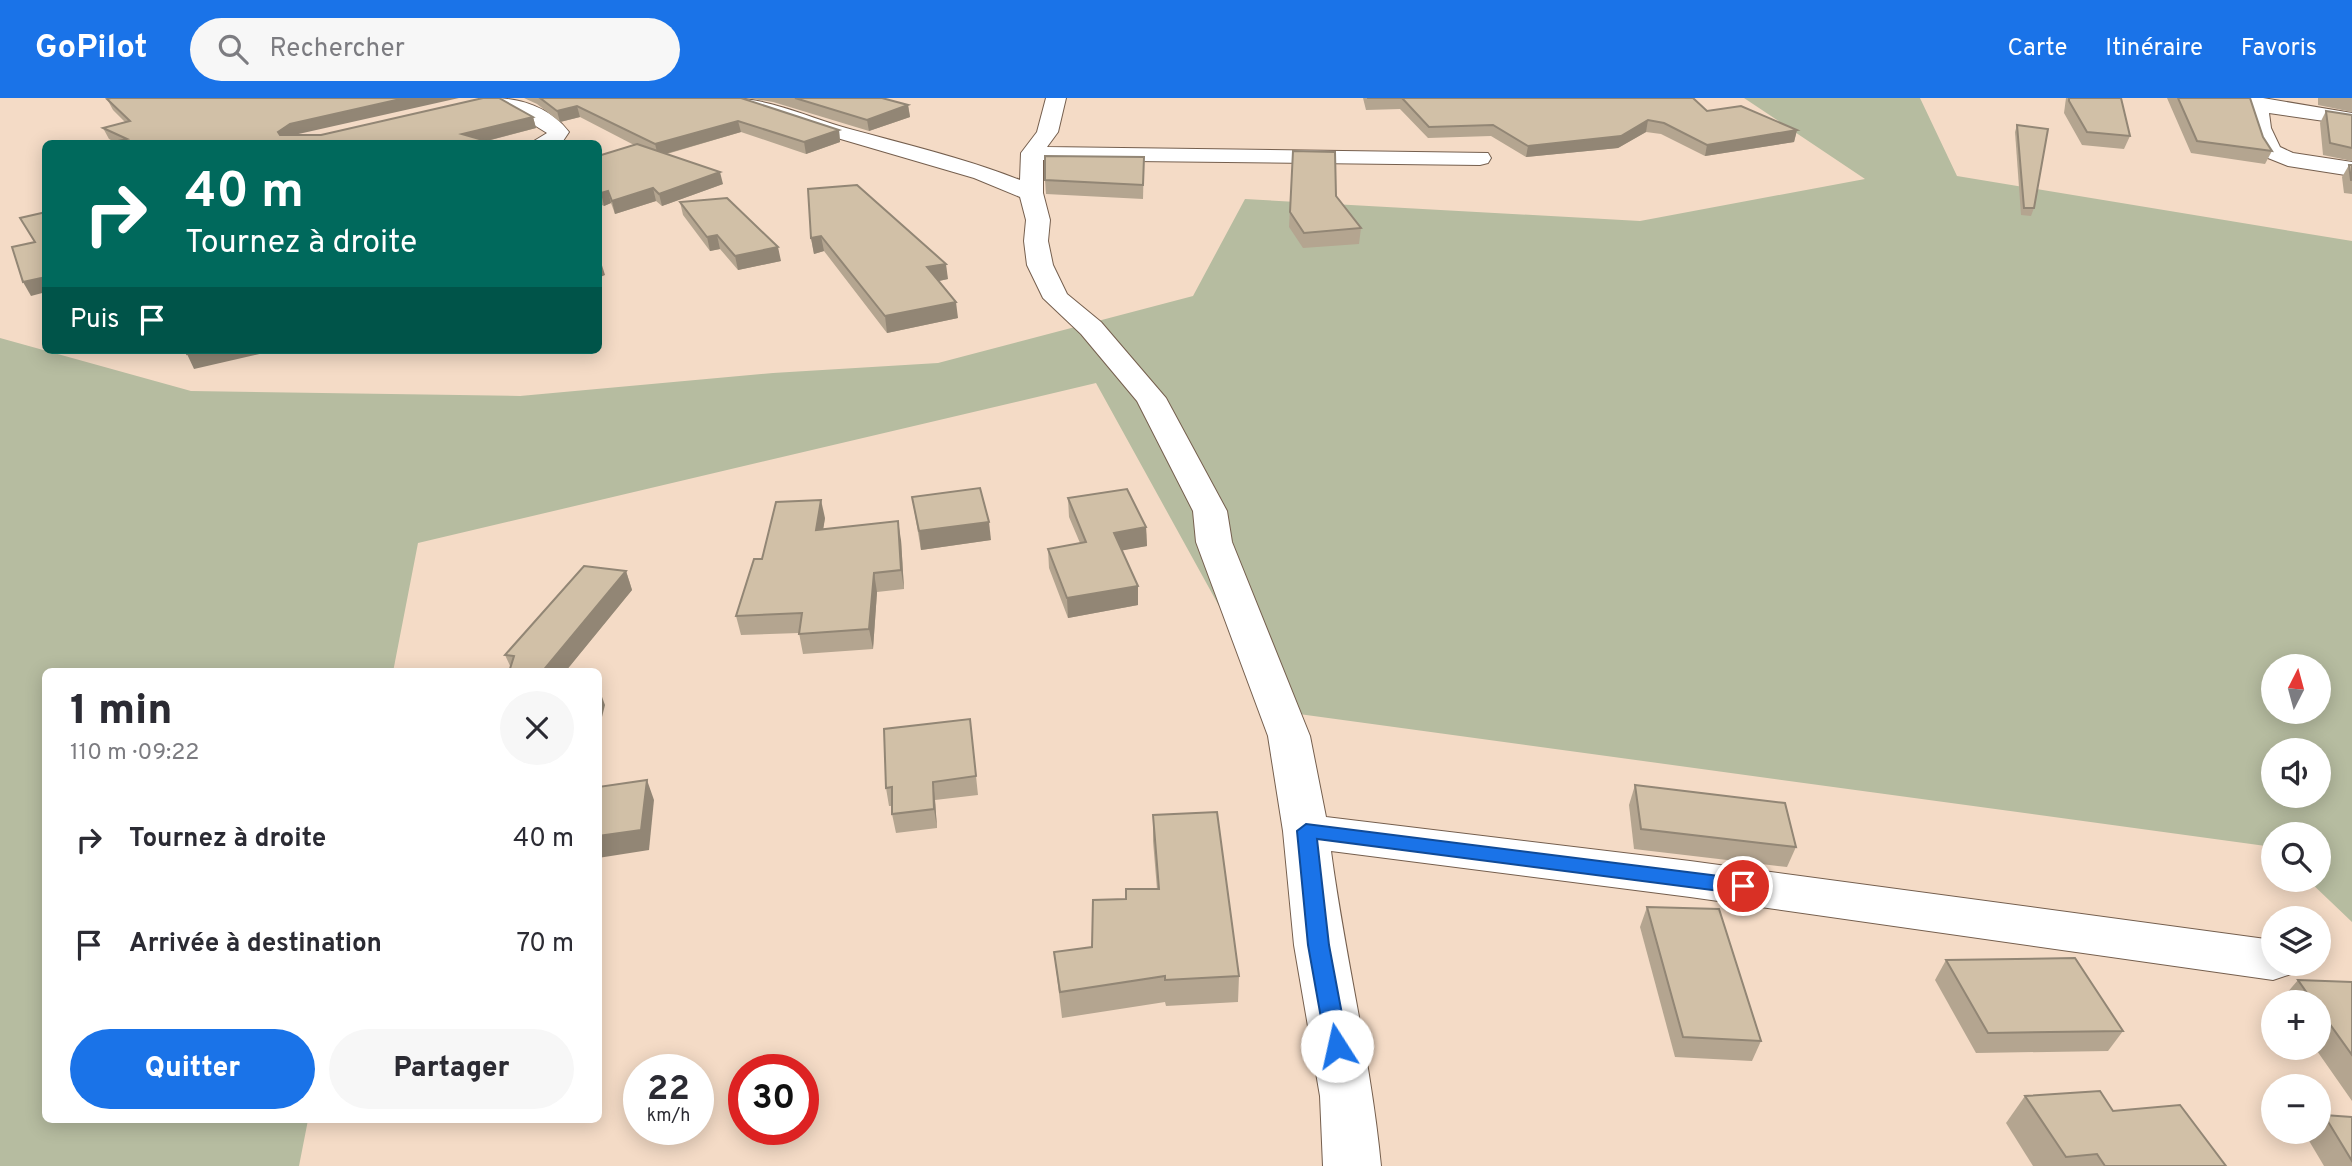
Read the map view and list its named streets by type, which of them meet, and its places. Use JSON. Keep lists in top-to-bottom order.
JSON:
{
  "north": "top",
  "page": {
    "header": "GoPilot",
    "search": "Rechercher",
    "nav": ["Carte", "Itinéraire", "Favoris"],
    "turn": ["40 m", "Tournez à droite"],
    "then": "Puis",
    "map_buttons": ["+", "−"],
    "heading": ["1 min", "110 m · 09:22"],
    "list": [
      {
        "name": "Tournez à droite",
        "value": "40 m"
      },
      {
        "name": "Arrivée à destination",
        "value": "70 m"
      }
    ],
    "buttons": ["Quitter", "Partager"],
    "speed": "22 km/h",
    "limit": "30"
  }
}
